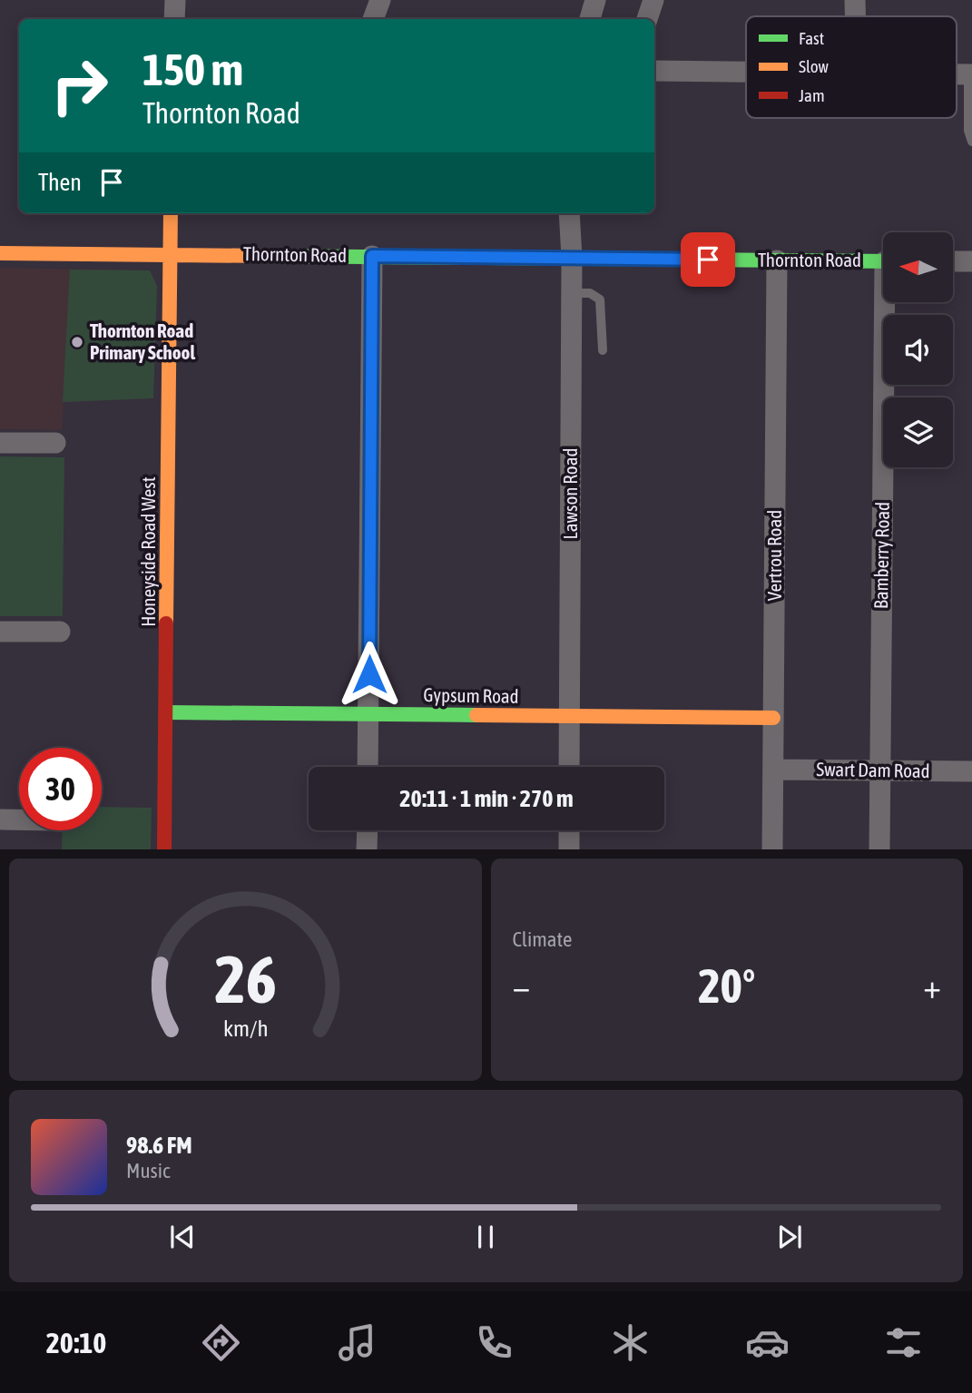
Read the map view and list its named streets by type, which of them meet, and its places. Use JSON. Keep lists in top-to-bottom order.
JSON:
{
  "streets": {
    "street": [
      "Thornton Road",
      "Lawson Road",
      "Honeyside Road West",
      "Vertrou Road",
      "Bamberry Road",
      "Gypsum Road",
      "Swart Dam Road"
    ]
  },
  "crossings": [
    ["Thornton Road", "Lawson Road"],
    ["Thornton Road", "Honeyside Road West"],
    ["Thornton Road", "Vertrou Road"],
    ["Lawson Road", "Gypsum Road"],
    ["Honeyside Road West", "Gypsum Road"],
    ["Vertrou Road", "Gypsum Road"],
    ["Vertrou Road", "Swart Dam Road"],
    ["Bamberry Road", "Swart Dam Road"]
  ],
  "places": ["Thornton Road Primary School"],
  "legend": ["Fast", "Slow", "Jam"],
  "north": "left",
  "page": {
    "turn": ["150 m", "Thornton Road"],
    "then": "Then",
    "limit": "30",
    "trip": "20:11 · 1 min · 270 m",
    "tile": "Climate",
    "heat": ["−", "20°", "+"],
    "song": ["98.6 FM", "Music"],
    "tabs": "20:10",
    "gauge": ["26", "km/h"]
  }
}
